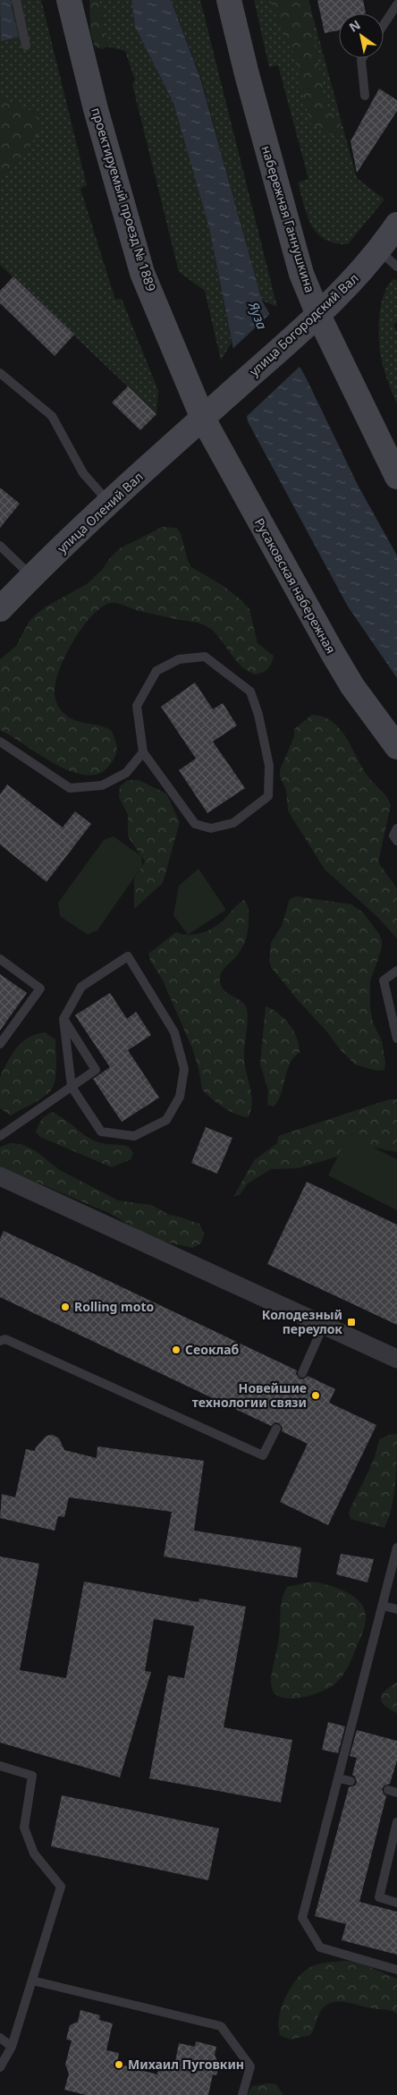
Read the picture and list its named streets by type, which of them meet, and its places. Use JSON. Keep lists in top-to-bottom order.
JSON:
{
  "streets": {
    "main road": [
      "проектируемый проезд № 1889",
      "набережная Ганнушкина",
      "улица Богородский Вал",
      "улица Олений Вал",
      "Русаковская набережная"
    ]
  },
  "crossings": [
    ["проектируемый проезд № 1889", "улица Богородский Вал"],
    ["проектируемый проезд № 1889", "улица Олений Вал"],
    ["проектируемый проезд № 1889", "Русаковская набережная"],
    ["набережная Ганнушкина", "улица Богородский Вал"],
    ["улица Богородский Вал", "улица Олений Вал"],
    ["улица Богородский Вал", "Русаковская набережная"],
    ["улица Олений Вал", "Русаковская набережная"]
  ],
  "water": ["Яуза"],
  "places": {
    "other": [
      "Rolling moto",
      "Сеоклаб",
      "Новейшие технологии связи",
      "Михаил Пуговкин"
    ],
    "transit": ["Колодезный переулок"]
  },
  "north": "top left"
}
